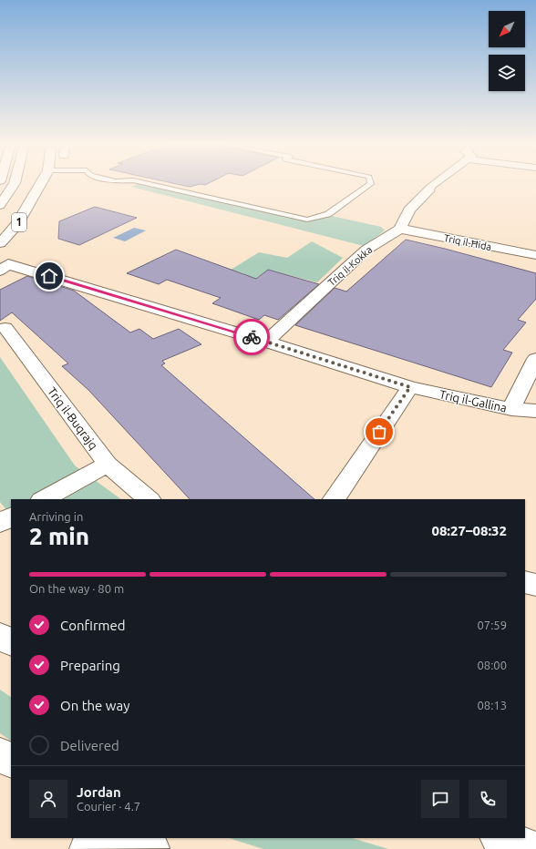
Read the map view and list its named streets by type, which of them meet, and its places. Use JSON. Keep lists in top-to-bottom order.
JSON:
{
  "streets": {
    "main road": [
      "1",
      "Triq il-Ħida",
      "Triq il-Kokka",
      "Triq il-Gallina",
      "Triq il-Buqrajq"
    ]
  },
  "crossings": [
    ["Triq il-Ħida", "Triq il-Kokka"],
    ["Triq il-Kokka", "Triq il-Gallina"]
  ],
  "north": "bottom left",
  "page": {
    "heading": ["2 min", "Arriving in", "08:27–08:32"],
    "panel": ["Jordan", "Courier · 4.7"],
    "bar": "On the way · 80 m",
    "list": [
      ["Confirmed", "07:59"],
      ["Preparing", "08:00"],
      ["On the way", "08:13"],
      "Delivered"
    ]
  }
}
